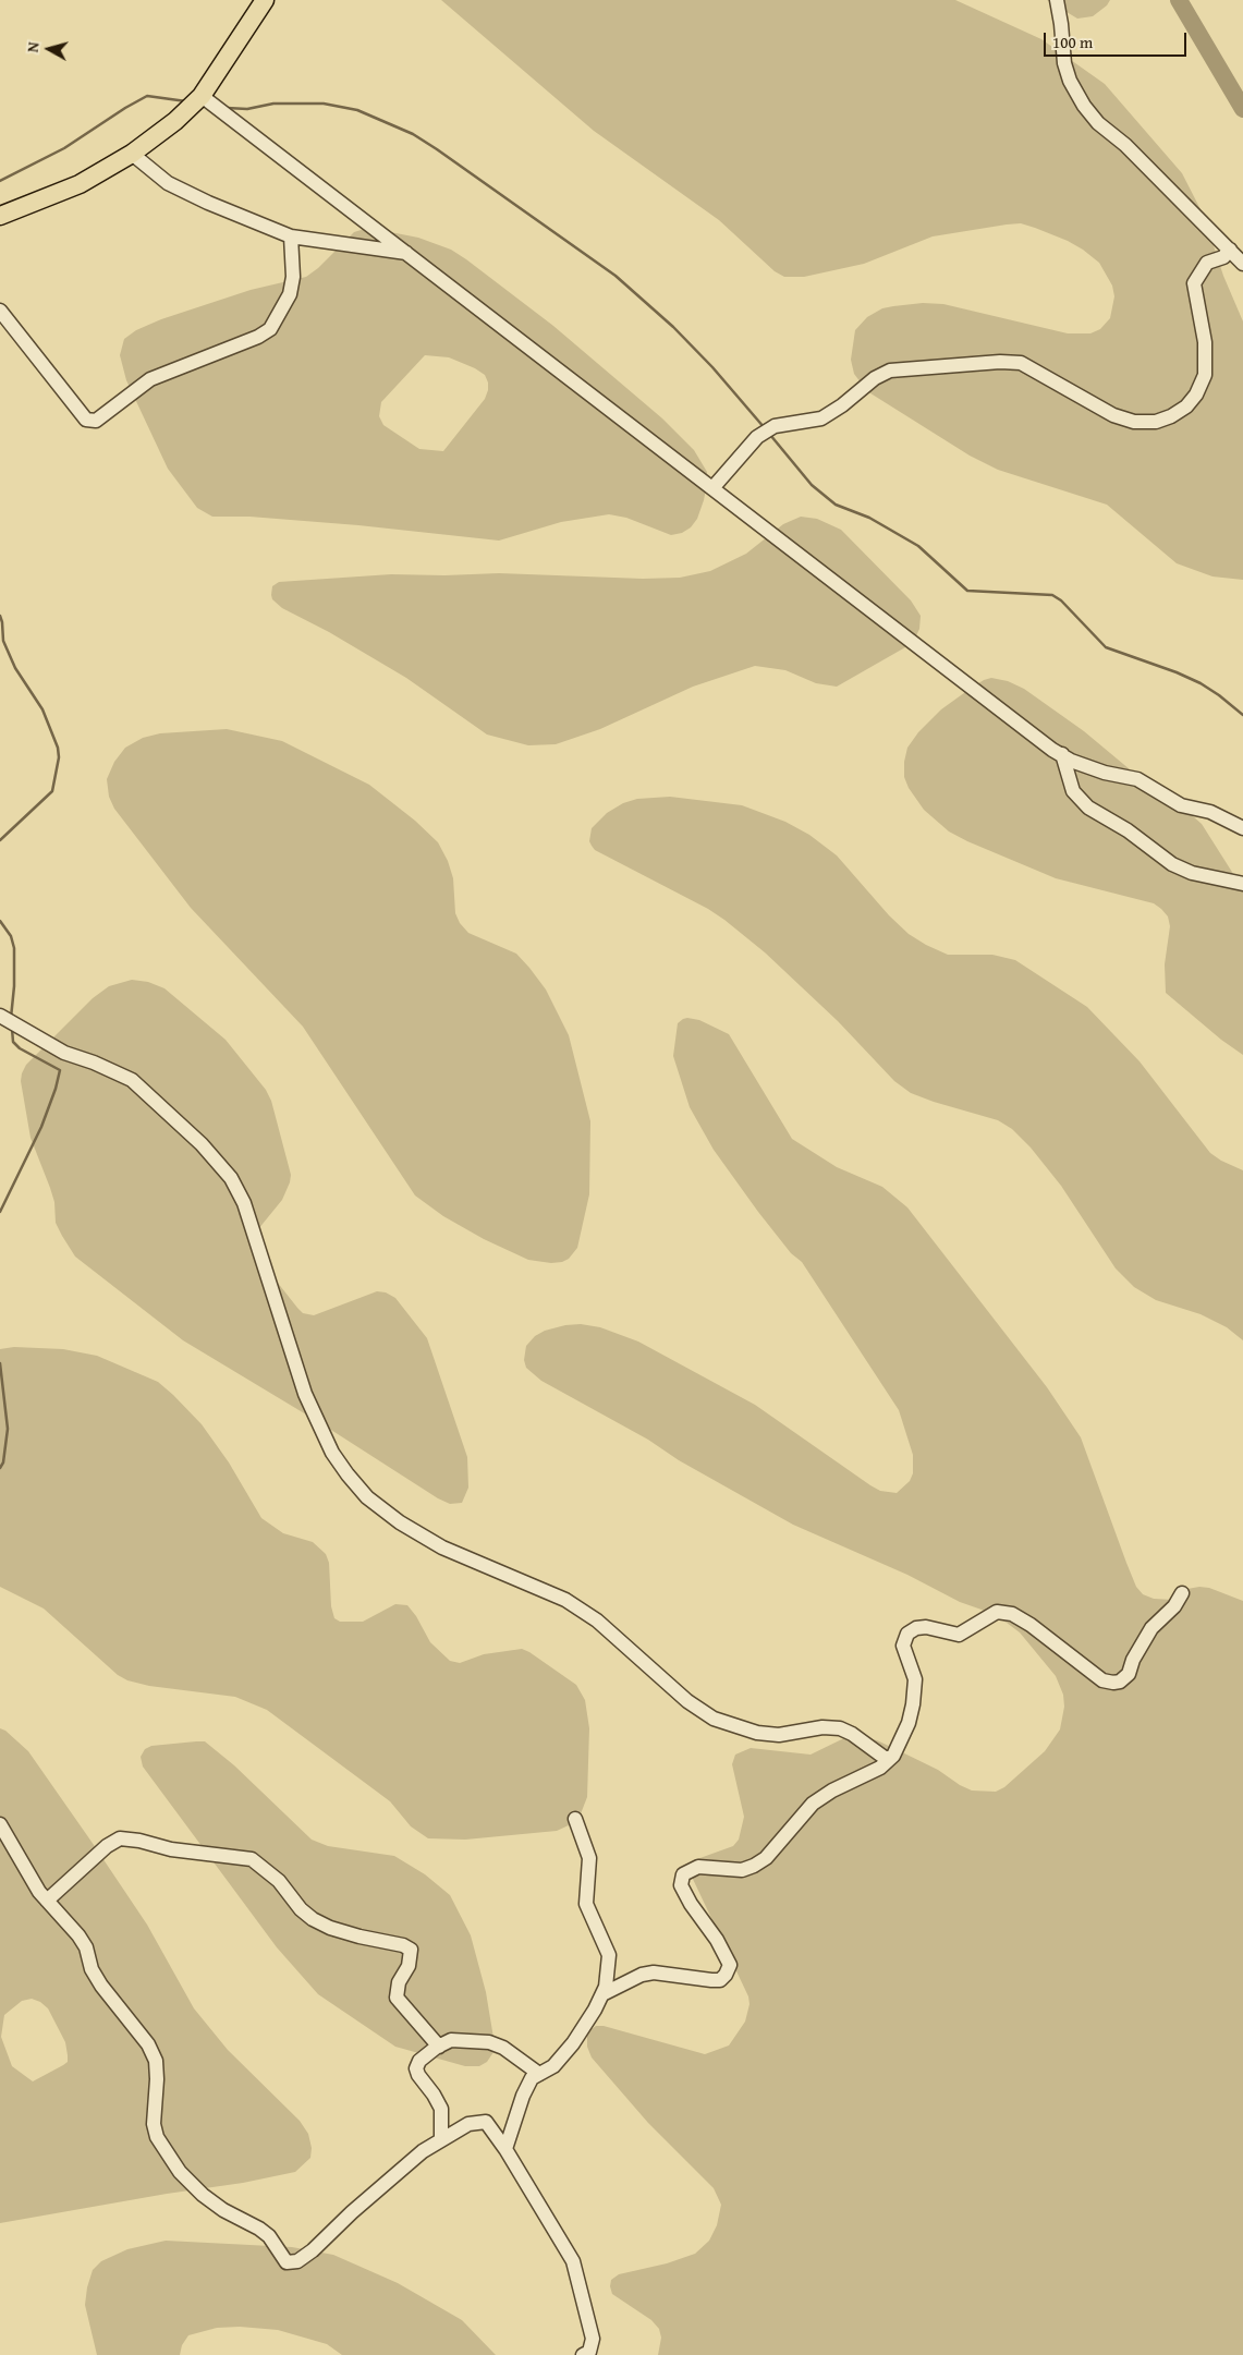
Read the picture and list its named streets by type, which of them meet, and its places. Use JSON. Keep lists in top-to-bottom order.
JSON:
{
  "scale_bar": "100 m",
  "north": "left"
}
